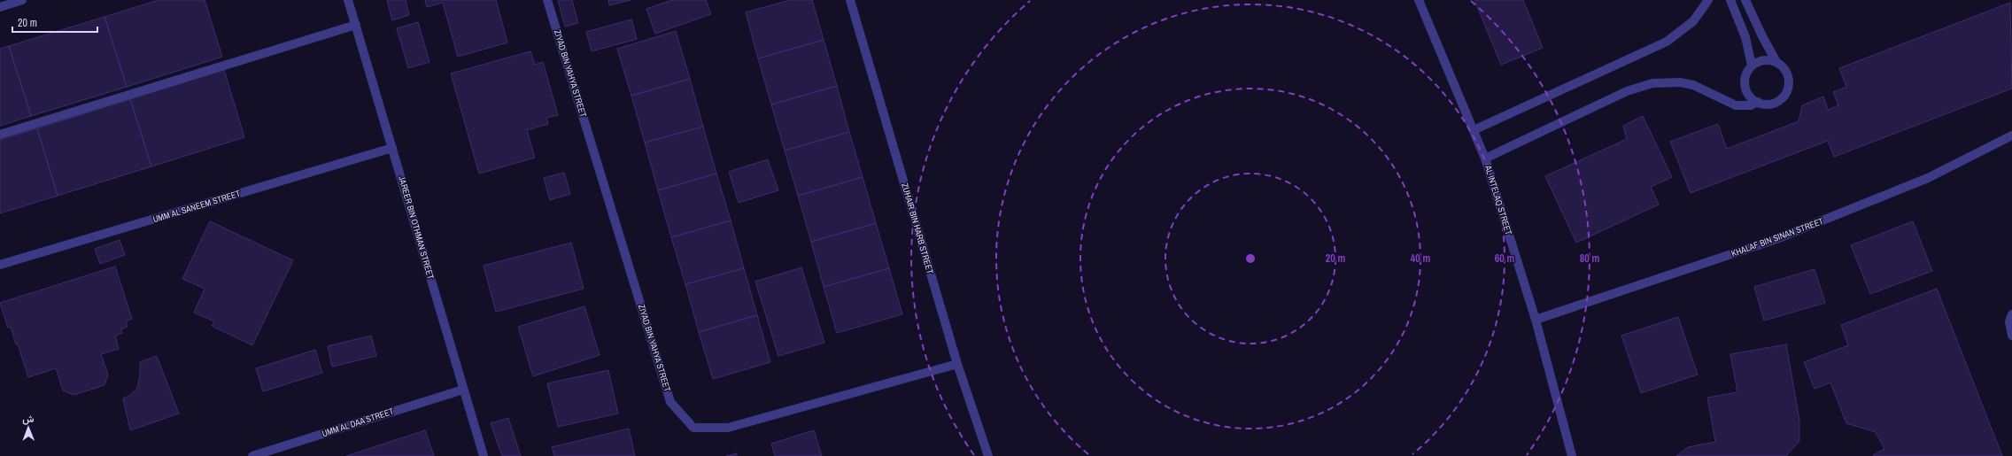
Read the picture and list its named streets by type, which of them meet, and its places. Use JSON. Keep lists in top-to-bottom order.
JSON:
{
  "streets": {
    "street": [
      "ZIYAD BIN YAHYA STREET",
      "AL INTELAQ STREET",
      "UMM AL SANEEM STREET",
      "JAREER BIN OTHMAN STREET",
      "ZUHAIR BIN HARB STREET",
      "KHALAF BIN SINAN STREET",
      "UMM AL DAA STREET"
    ]
  },
  "crossings": [
    ["ZIYAD BIN YAHYA STREET", "ZUHAIR BIN HARB STREET"],
    ["AL INTELAQ STREET", "KHALAF BIN SINAN STREET"],
    ["UMM AL SANEEM STREET", "JAREER BIN OTHMAN STREET"],
    ["JAREER BIN OTHMAN STREET", "UMM AL DAA STREET"]
  ],
  "scale_bar": "20 m",
  "north": "top",
  "rings": [
    "20 m",
    "40 m",
    "60 m",
    "80 m"
  ]
}
